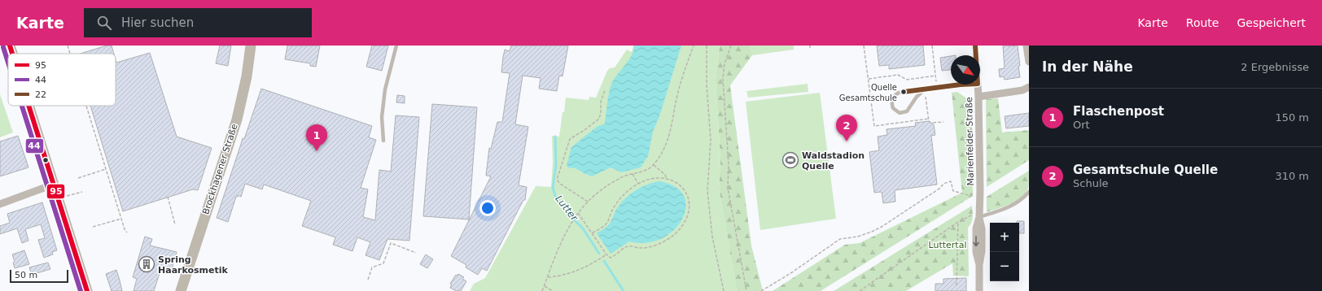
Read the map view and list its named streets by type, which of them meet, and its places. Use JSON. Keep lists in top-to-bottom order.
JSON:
{
  "streets": {
    "street": ["Marienfelder Straße", "Brockhagener Straße"]
  },
  "water": ["Lutter"],
  "parks": ["Luttertal"],
  "places": {
    "other": ["Quelle Gesamtschule"],
    "sports": ["Waldstadion Quelle"],
    "building": ["Spring Haarkosmetik"]
  },
  "lines": ["transit line 95", "transit line 22", "transit line 44"],
  "legend": ["95", "44", "22"],
  "scale_bar": "50 m",
  "north": "bottom right",
  "page": {
    "header": "Karte",
    "search": "Hier suchen",
    "nav": ["Karte", "Route", "Gespeichert"],
    "heading": ["In der Nähe", "2 Ergebnisse"],
    "list": [
      {
        "mark": "1",
        "name": "Flaschenpost",
        "note": "Ort",
        "value": "150 m"
      },
      {
        "mark": "2",
        "name": "Gesamtschule Quelle",
        "note": "Schule",
        "value": "310 m"
      }
    ],
    "pins": ["2", "1"],
    "map_buttons": ["+", "−"],
    "scale": "50 m"
  }
}
